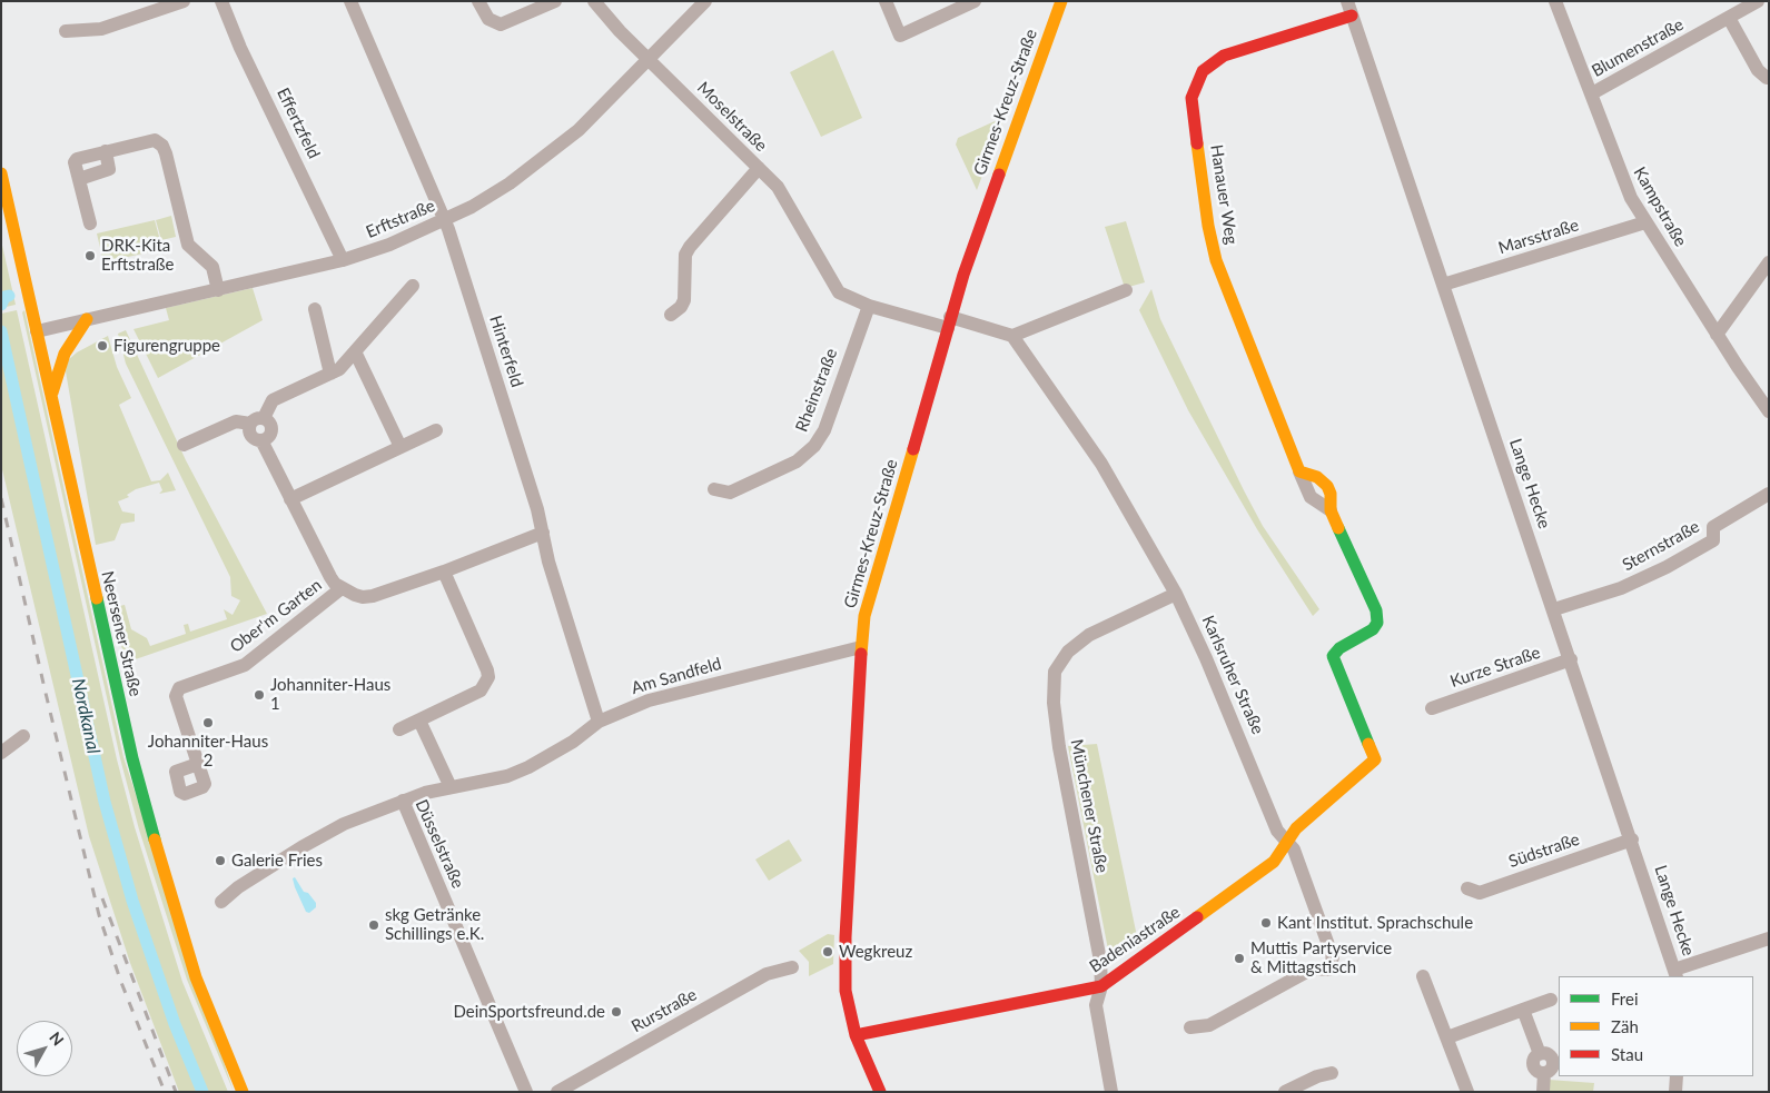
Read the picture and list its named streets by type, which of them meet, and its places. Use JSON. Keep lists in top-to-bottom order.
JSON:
{
  "streets": {
    "street": [
      "Blumenstraße",
      "Girmes-Kreuz-Straße",
      "Moselstraße",
      "Effertzfeld",
      "Hanauer Weg",
      "Kampstraße",
      "Erftstraße",
      "Marsstraße",
      "Hinterfeld",
      "Rheinstraße",
      "Lange Hecke",
      "Sternstraße",
      "Ober'm Garten",
      "Neersener Straße",
      "Kurze Straße",
      "Karlsruher Straße",
      "Am Sandfeld",
      "Münchener Straße",
      "Düsselstraße",
      "Südstraße",
      "Badeniastraße",
      "Rurstraße"
    ]
  },
  "crossings": [
    ["Blumenstraße", "Kampstraße"],
    ["Girmes-Kreuz-Straße", "Am Sandfeld"],
    ["Girmes-Kreuz-Straße", "Badeniastraße"],
    ["Moselstraße", "Erftstraße"],
    ["Effertzfeld", "Erftstraße"],
    ["Hanauer Weg", "Lange Hecke"],
    ["Hanauer Weg", "Badeniastraße"],
    ["Kampstraße", "Marsstraße"],
    ["Erftstraße", "Hinterfeld"],
    ["Erftstraße", "Neersener Straße"],
    ["Marsstraße", "Lange Hecke"],
    ["Hinterfeld", "Ober'm Garten"],
    ["Hinterfeld", "Am Sandfeld"],
    ["Lange Hecke", "Sternstraße"],
    ["Lange Hecke", "Kurze Straße"],
    ["Lange Hecke", "Südstraße"],
    ["Karlsruher Straße", "Münchener Straße"],
    ["Karlsruher Straße", "Badeniastraße"],
    ["Am Sandfeld", "Düsselstraße"],
    ["Münchener Straße", "Badeniastraße"]
  ],
  "water": ["Nordkanal"],
  "places": [
    "DRK-Kita Erftstraße",
    "Figurengruppe",
    "Johanniter-Haus 1",
    "Johanniter-Haus 2",
    "Galerie Fries",
    "Kant Institut. Sprachschule",
    "skg Getränke Schillings e.K.",
    "Wegkreuz",
    "Muttis Partyservice & Mittagstisch",
    "DeinSportsfreund.de"
  ],
  "legend": ["Frei", "Zäh", "Stau"],
  "north": "top right"
}
